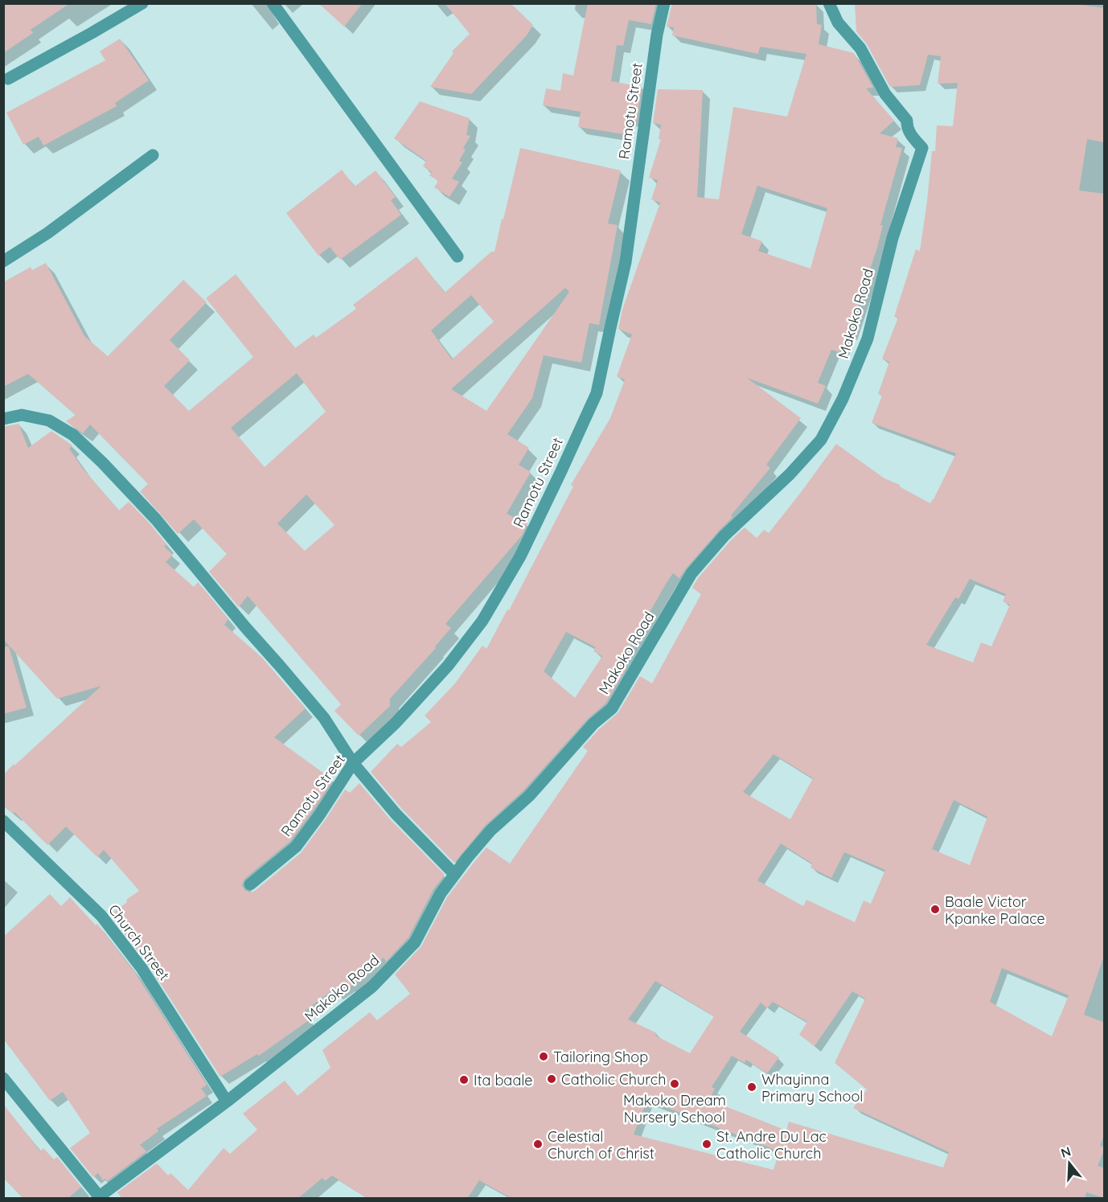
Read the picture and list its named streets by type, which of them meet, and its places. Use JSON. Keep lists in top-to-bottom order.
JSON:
{
  "streets": {
    "street": ["Ramotu Street", "Makoko Road", "Church Street"]
  },
  "crossings": [
    ["Makoko Road", "Church Street"]
  ],
  "places": [
    "Baale Victor Kpanke Palace",
    "Tailoring Shop",
    "Catholic Church",
    "Ita baale",
    "Makoko Dream Nursery School",
    "Whayinna Primary School",
    "Celestial Church of Christ",
    "St. Andre Du Lac Catholic Church"
  ],
  "north": "top"
}
